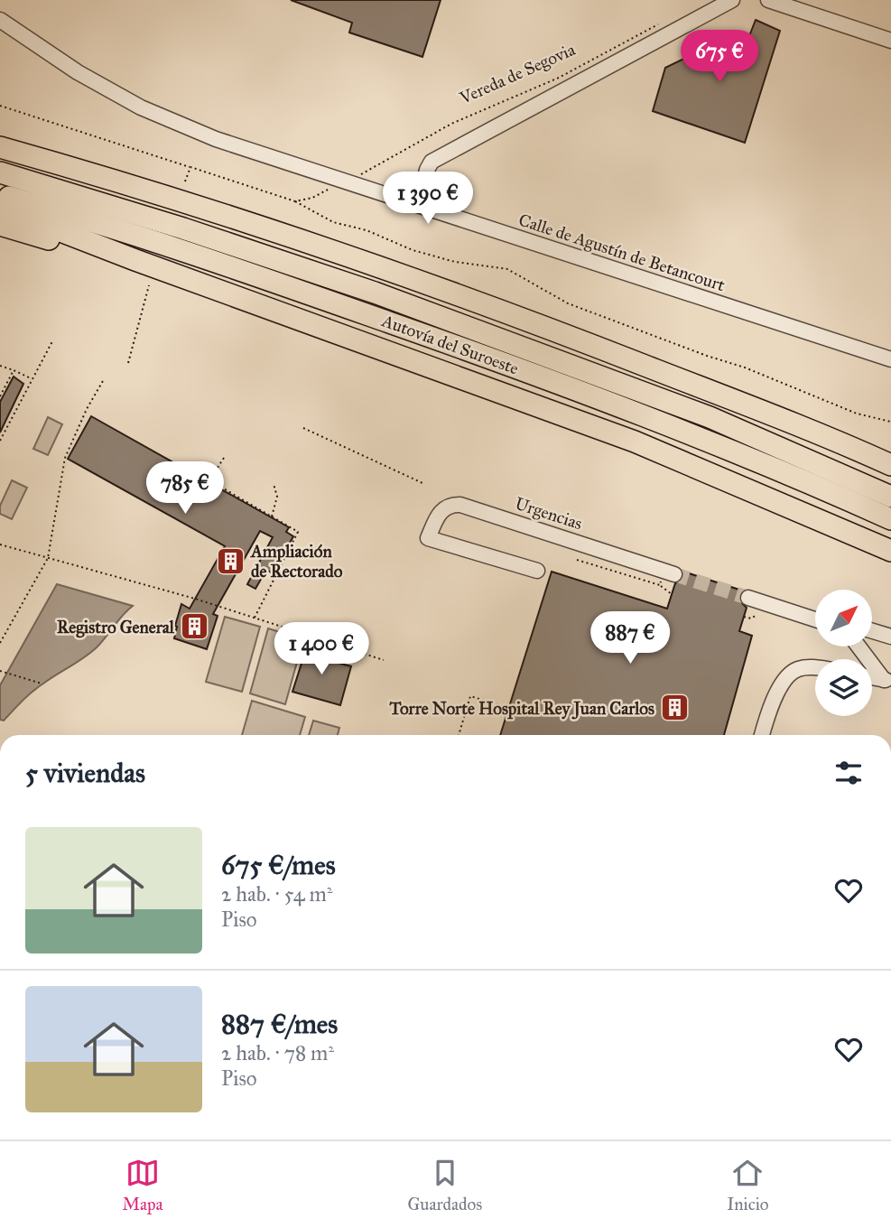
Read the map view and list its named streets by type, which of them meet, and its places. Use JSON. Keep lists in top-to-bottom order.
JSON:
{
  "streets": {
    "highway": ["Autovía del Suroeste"],
    "street": ["Vereda de Segovia", "Calle de Agustín de Betancourt", "Urgencias"]
  },
  "crossings": [
    ["Vereda de Segovia", "Calle de Agustín de Betancourt"]
  ],
  "places": {
    "building": ["Ampliación de Rectorado", "Registro General", "Torre Norte Hospital Rey Juan Carlos"]
  },
  "north": "top right",
  "page": {
    "price": [
      "675 €",
      "1 390 €",
      "785 €",
      "887 €",
      "1 400 €"
    ],
    "heading": "5 viviendas",
    "list": [
      {
        "name": "675 €/mes",
        "note": "2 hab. · 54 m² · Piso"
      },
      {
        "name": "887 €/mes",
        "note": "2 hab. · 78 m² · Piso"
      }
    ],
    "tabs": ["Mapa", "Guardados", "Inicio"]
  }
}
